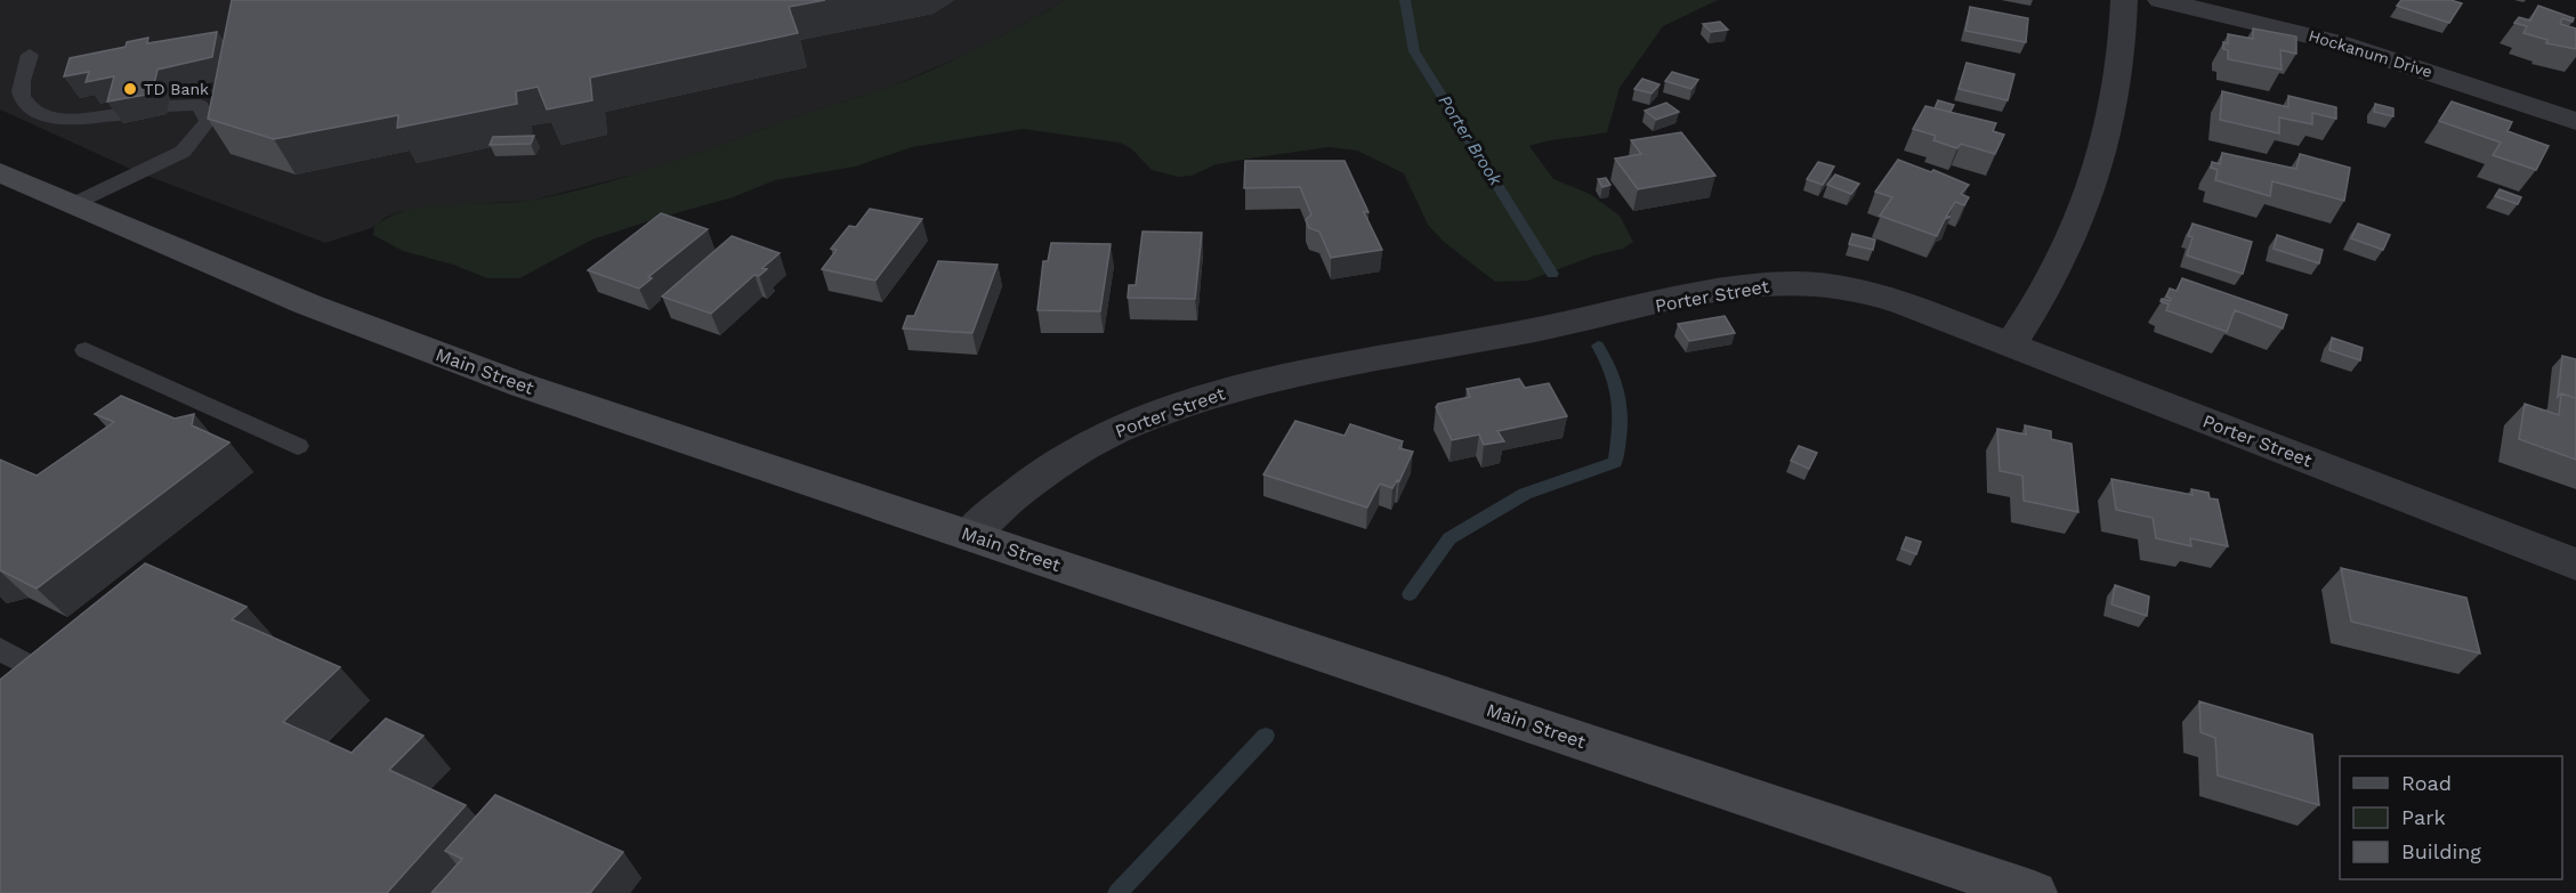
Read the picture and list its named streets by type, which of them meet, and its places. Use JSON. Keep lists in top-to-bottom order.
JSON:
{
  "streets": {
    "main road": ["Main Street"],
    "street": ["Hockanum Drive", "Porter Street"]
  },
  "crossings": [
    ["Porter Street", "Main Street"]
  ],
  "water": ["Porter Brook"],
  "places": ["TD Bank"],
  "legend": ["Road", "Park", "Building"]
}
